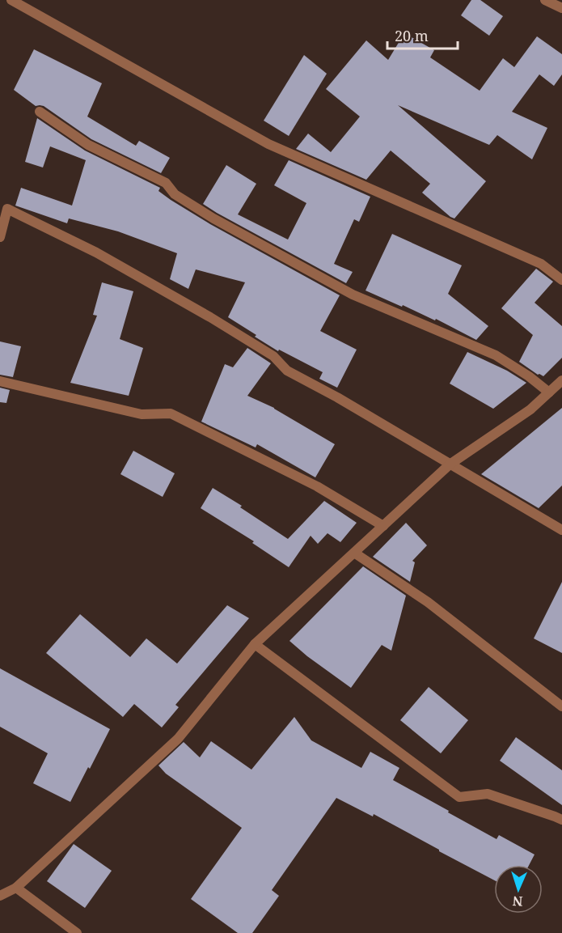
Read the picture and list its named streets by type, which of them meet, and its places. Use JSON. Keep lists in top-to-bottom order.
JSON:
{
  "scale_bar": "20 m",
  "north": "bottom"
}
